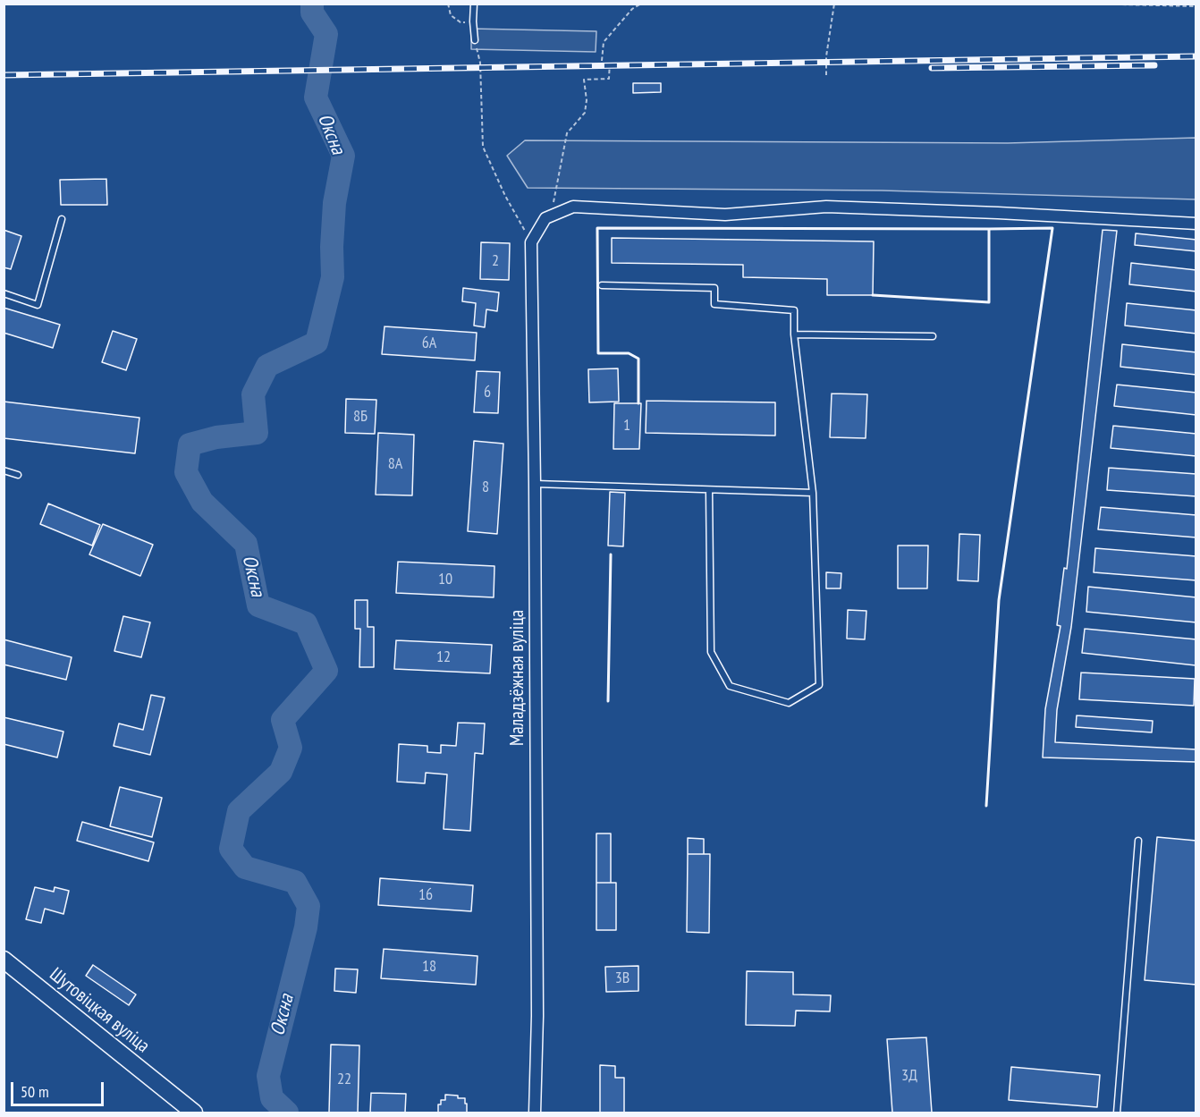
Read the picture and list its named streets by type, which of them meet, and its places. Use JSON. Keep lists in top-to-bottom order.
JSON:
{
  "streets": {
    "main road": ["Шутовіцкая вуліца"],
    "street": ["Маладзёжная вуліца"]
  },
  "water": ["Оксна"],
  "house_numbers": [
    "2",
    "6А",
    "6",
    "8Б",
    "1",
    "8А",
    "8",
    "10",
    "12",
    "16",
    "18",
    "3В",
    "3Д",
    "22"
  ],
  "scale_bar": "50 m"
}
